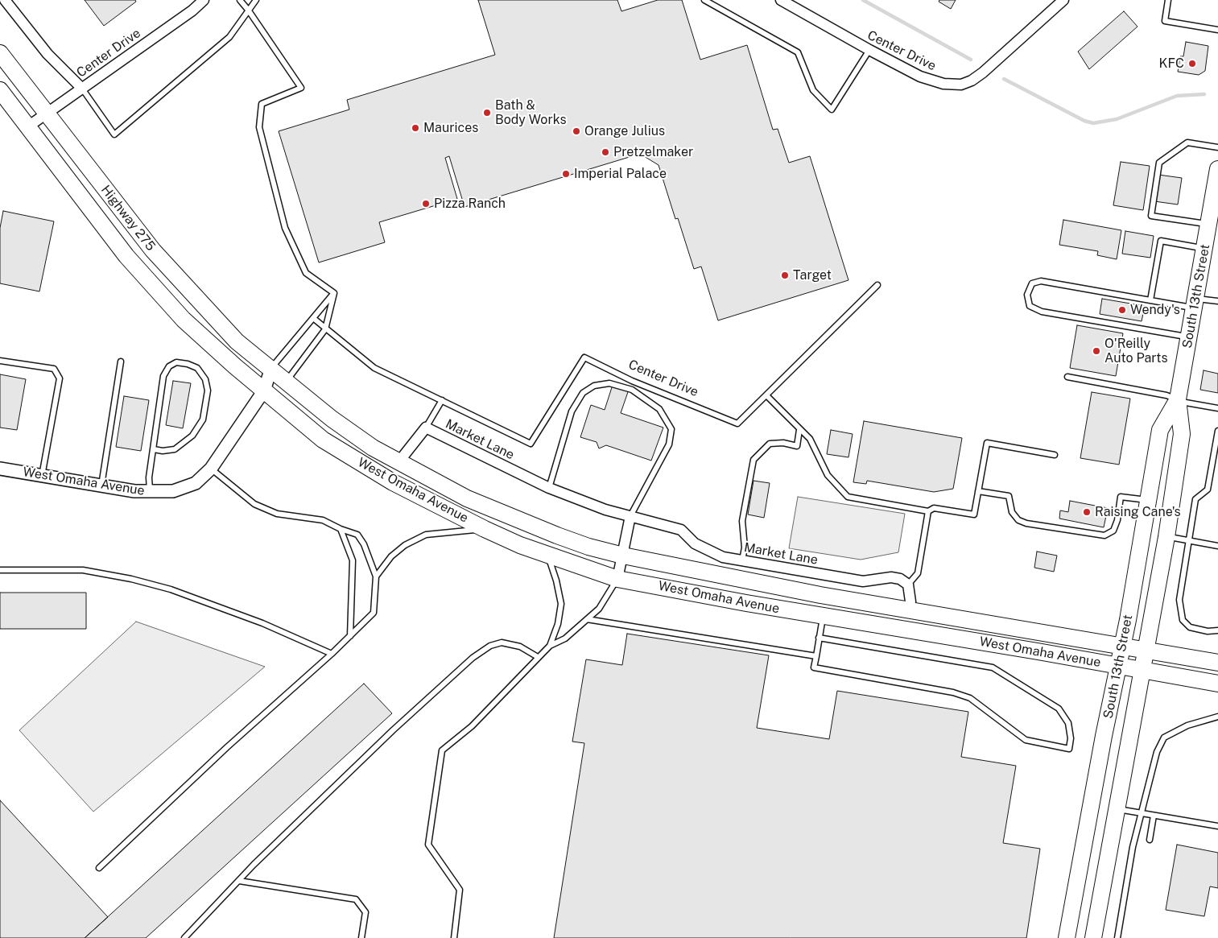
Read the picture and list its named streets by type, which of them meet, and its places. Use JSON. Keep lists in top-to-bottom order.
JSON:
{
  "streets": {
    "highway": ["Highway 275", "South 13th Street", "West Omaha Avenue"],
    "street": ["Center Drive", "Market Lane"]
  },
  "crossings": [
    ["Center Drive", "Highway 275"],
    ["Highway 275", "West Omaha Avenue"],
    ["South 13th Street", "West Omaha Avenue"],
    ["Market Lane", "West Omaha Avenue"]
  ],
  "places": [
    "KFC",
    "Bath & Body Works",
    "Maurices",
    "Orange Julius",
    "Pretzelmaker",
    "Imperial Palace",
    "Pizza Ranch",
    "Target",
    "Wendy's",
    "O'Reilly Auto Parts",
    "Raising Cane's"
  ]
}
